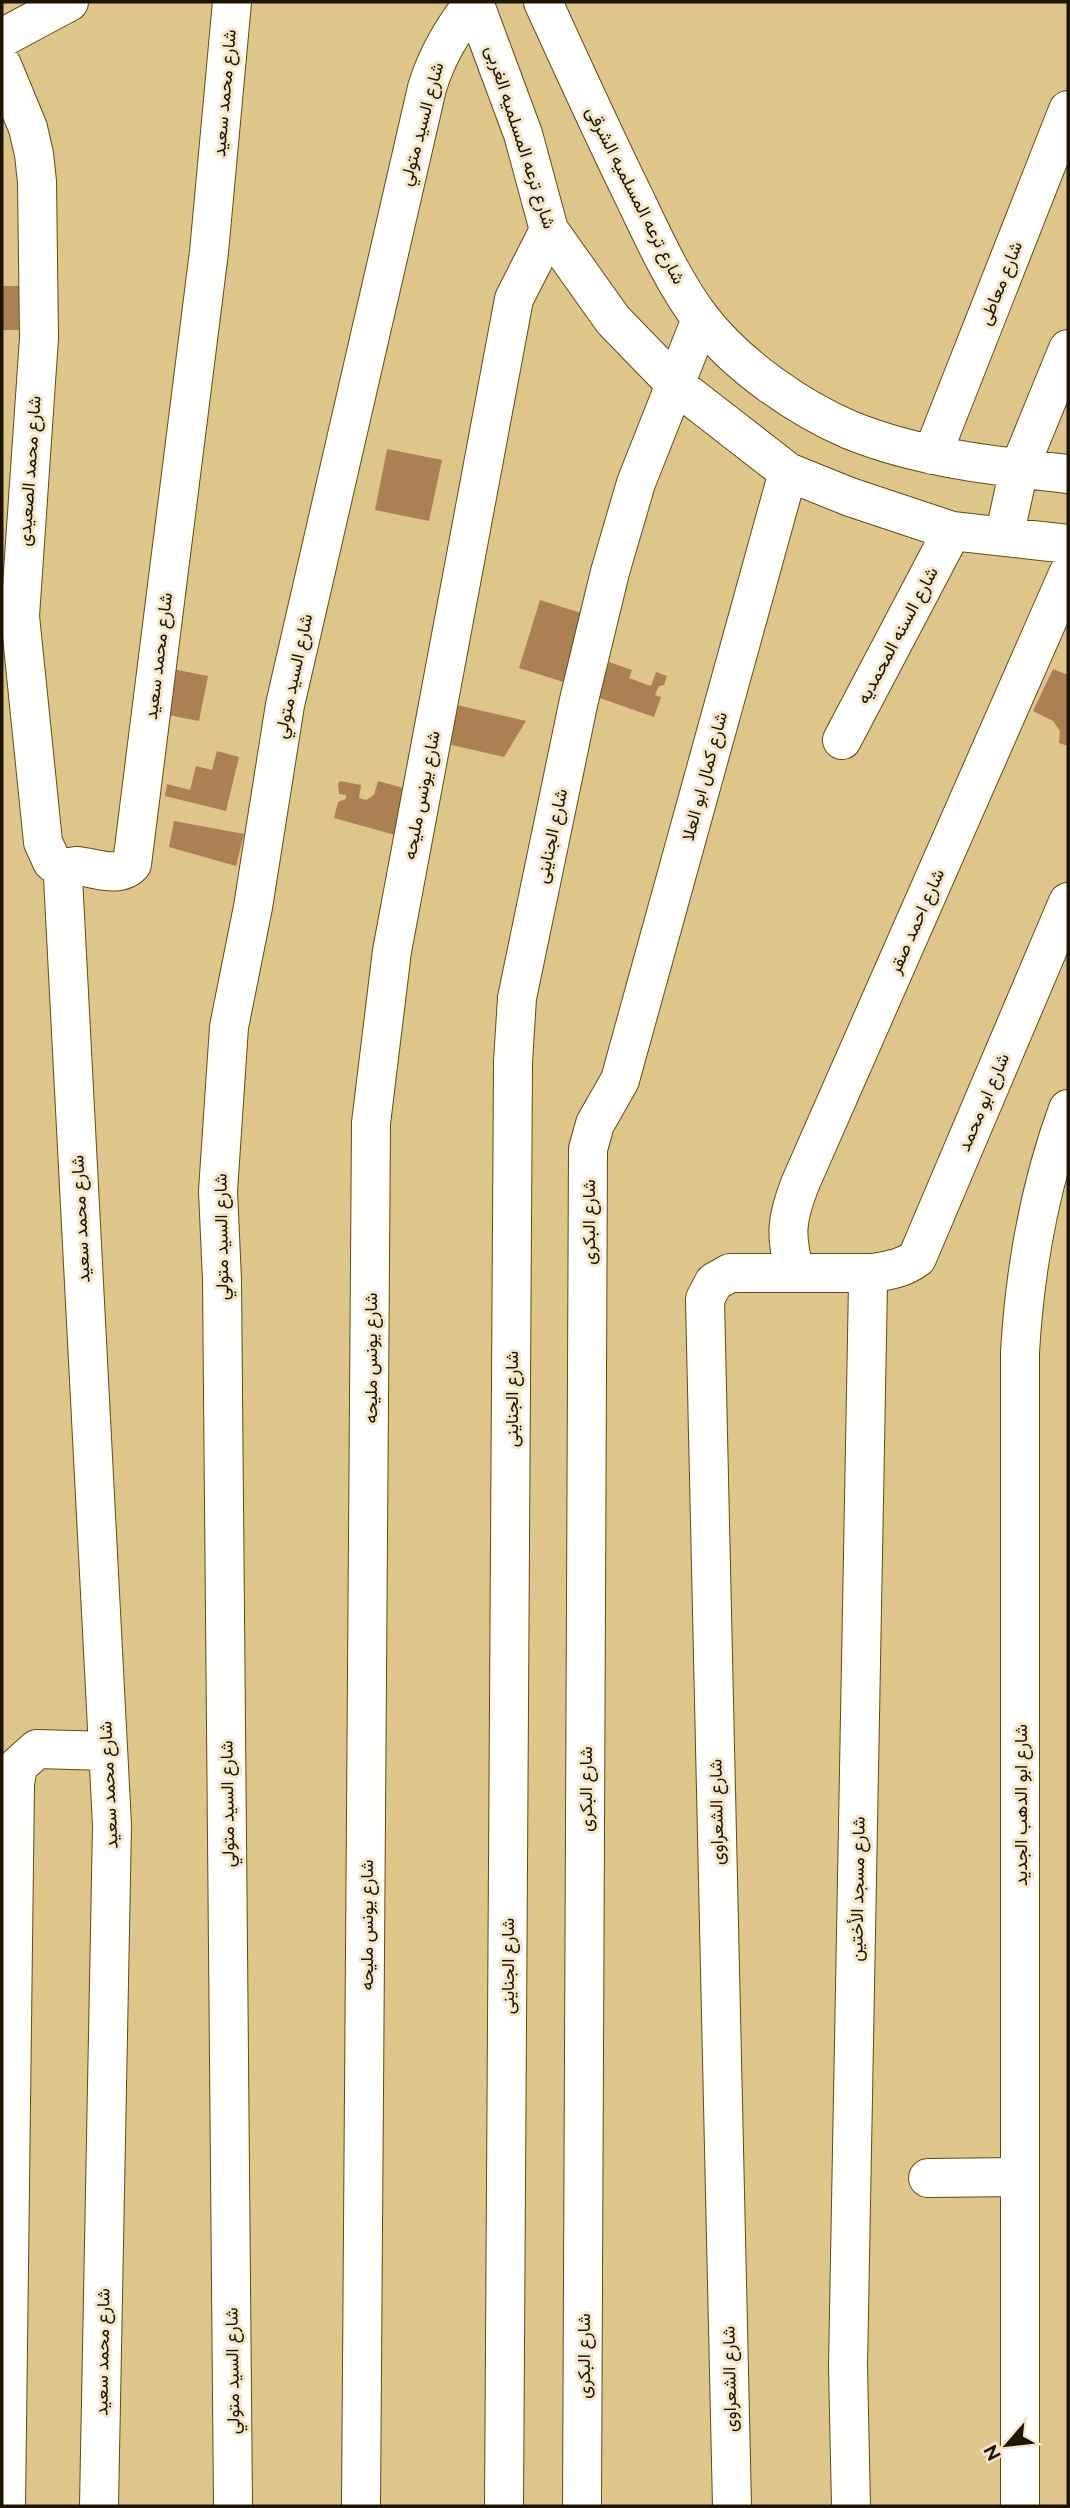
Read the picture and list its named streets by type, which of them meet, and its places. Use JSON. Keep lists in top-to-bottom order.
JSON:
{
  "streets": {
    "street": [
      "شارع محمد سعيد",
      "شارع السيد متولي",
      "شارع ترعه المسلميه الغربى",
      "شارع ترعه المسلميه الشرقى",
      "شارع معاطى",
      "شارع محمد الصعيدى",
      "شارع السنه المحمديه",
      "شارع كمال ابو العلا",
      "شارع يونس مليحه",
      "شارع الجناينى",
      "شارع احمد صقر",
      "شارع ابو محمد",
      "شارع البكرى",
      "شارع ابو الدهب الجديد",
      "شارع الشعراوى",
      "شارع مسجد الأختين"
    ]
  },
  "crossings": [
    ["شارع محمد سعيد", "شارع محمد الصعيدى"],
    ["شارع السيد متولي", "شارع ترعه المسلميه الغربى"],
    ["شارع ترعه المسلميه الغربى", "شارع السنه المحمديه"],
    ["شارع ترعه المسلميه الغربى", "شارع كمال ابو العلا"],
    ["شارع ترعه المسلميه الغربى", "شارع يونس مليحه"],
    ["شارع ترعه المسلميه الغربى", "شارع الجناينى"],
    ["شارع ترعه المسلميه الشرقى", "شارع معاطى"],
    ["شارع ترعه المسلميه الشرقى", "شارع الجناينى"],
    ["شارع كمال ابو العلا", "شارع البكرى"],
    ["شارع احمد صقر", "شارع الشعراوى"],
    ["شارع ابو محمد", "شارع الشعراوى"],
    ["شارع ابو محمد", "شارع مسجد الأختين"],
    ["شارع الشعراوى", "شارع مسجد الأختين"]
  ],
  "north": "bottom left"
}
